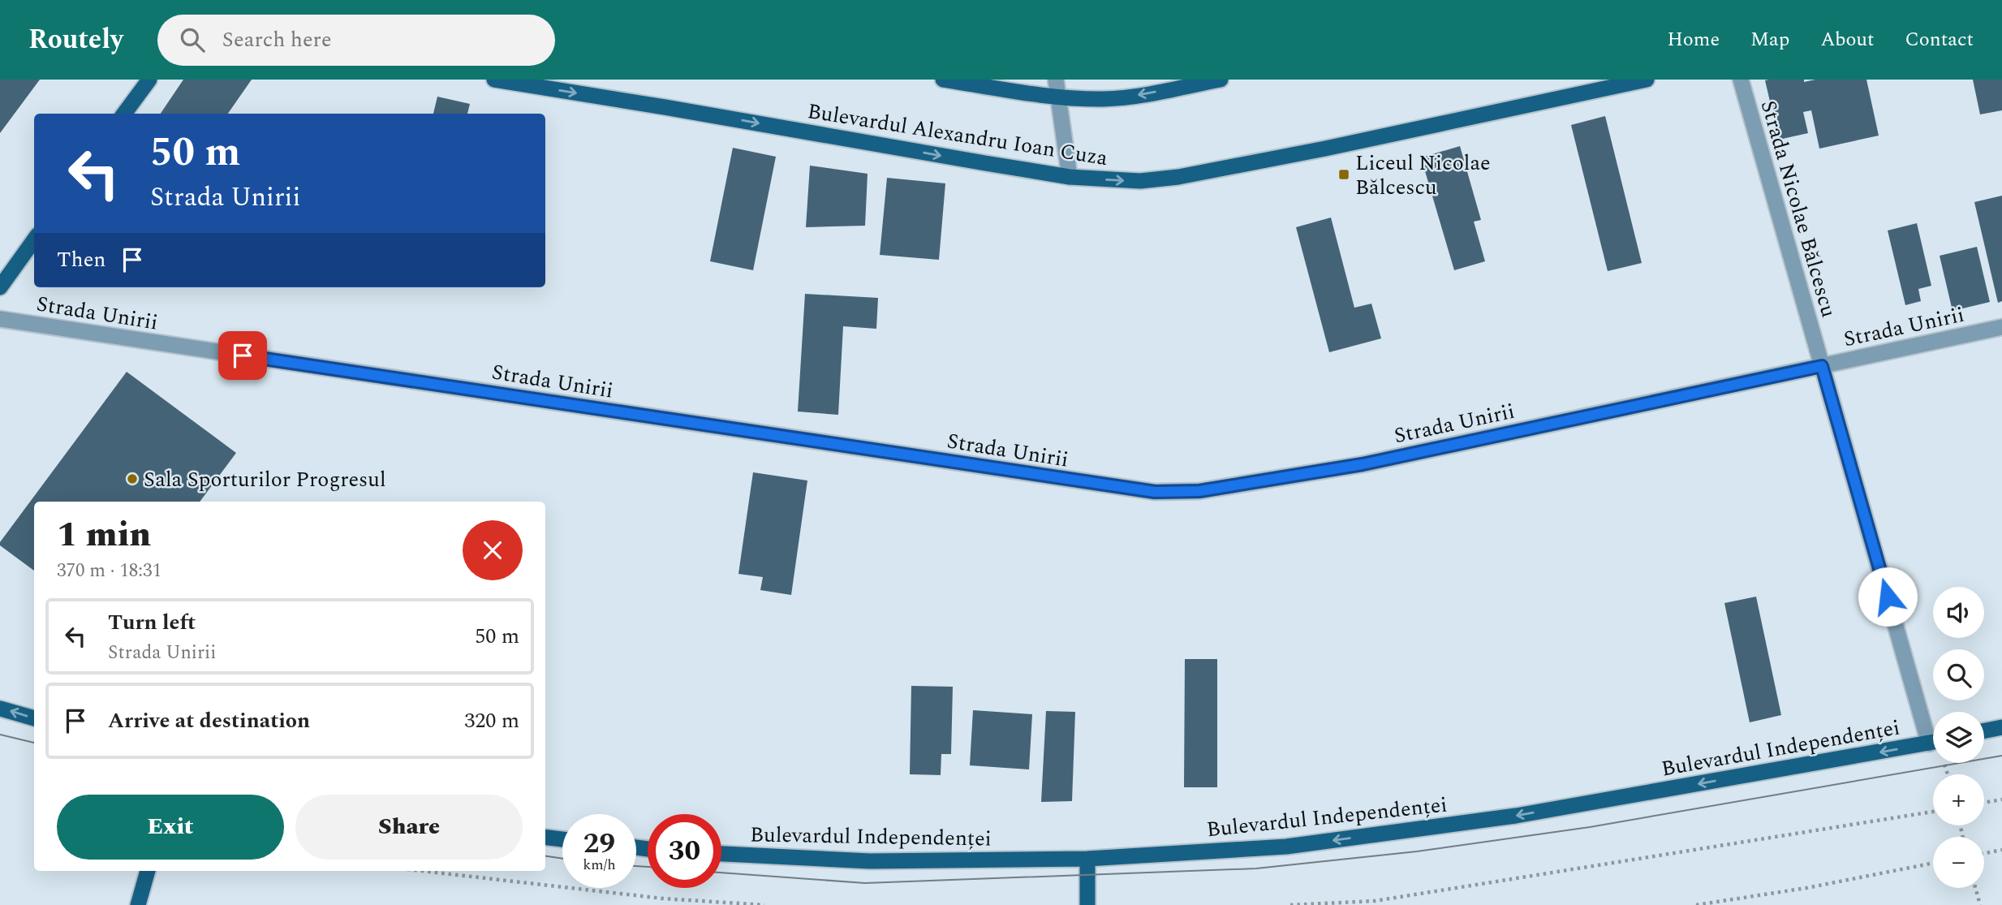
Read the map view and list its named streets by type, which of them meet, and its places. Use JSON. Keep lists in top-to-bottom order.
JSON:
{
  "streets": {
    "main road": ["Bulevardul Alexandru Ioan Cuza", "Bulevardul Independenței"],
    "street": ["Strada Nicolae Bălcescu", "Strada Unirii"]
  },
  "crossings": [
    ["Strada Nicolae Bălcescu", "Strada Unirii"]
  ],
  "one_way": ["Bulevardul Alexandru Ioan Cuza", "Bulevardul Independenței"],
  "places": {
    "transit": ["Liceul Nicolae Bălcescu"],
    "other": ["Sala Sporturilor Progresul"]
  },
  "page": {
    "header": "Routely",
    "search": "Search here",
    "nav": [
      "Home",
      "Map",
      "About",
      "Contact"
    ],
    "turn": ["50 m", "Strada Unirii"],
    "then": "Then",
    "heading": ["1 min", "370 m · 18:31"],
    "map_buttons": ["+", "−"],
    "list": [
      {
        "name": "Turn left",
        "note": "Strada Unirii",
        "value": "50 m"
      },
      {
        "name": "Arrive at destination",
        "value": "320 m"
      }
    ],
    "buttons": ["Exit", "Share"],
    "speed": "29 km/h",
    "limit": "30"
  }
}
